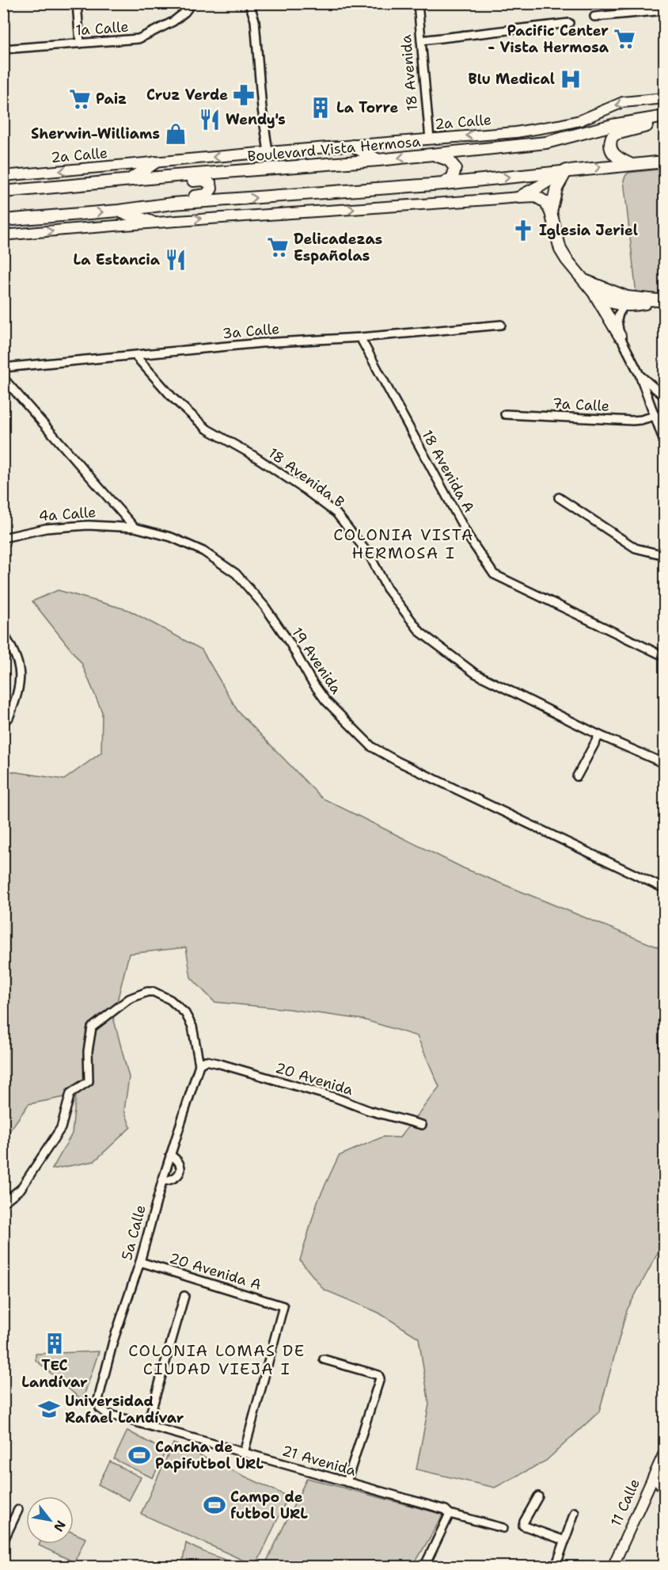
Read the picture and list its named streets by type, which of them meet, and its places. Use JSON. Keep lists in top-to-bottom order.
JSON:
{
  "streets": {
    "main road": ["Boulevard Vista Hermosa"],
    "street": [
      "1a Calle",
      "18 Avenida",
      "2a Calle",
      "3a Calle",
      "7a Calle",
      "18 Avenida A",
      "18 Avenida B",
      "4a Calle",
      "19 Avenida",
      "20 Avenida",
      "5a Calle",
      "20 Avenida A",
      "21 Avenida",
      "11 Calle"
    ]
  },
  "crossings": [
    ["18 Avenida", "2a Calle"],
    ["3a Calle", "18 Avenida A"],
    ["3a Calle", "18 Avenida B"],
    ["4a Calle", "19 Avenida"],
    ["20 Avenida", "5a Calle"],
    ["5a Calle", "20 Avenida A"],
    ["5a Calle", "21 Avenida"],
    ["20 Avenida A", "21 Avenida"]
  ],
  "districts": ["COLONIA VISTA HERMOSA I", "COLONIA LOMAS DE CIUDAD VIEJA I"],
  "places": {
    "supermarket": ["Pacific Center - Vista Hermosa", "Paiz", "Delicadezas Españolas"],
    "hospital": ["Blu Medical"],
    "pharmacy": ["Cruz Verde"],
    "building": ["La Torre", "TEC Landívar"],
    "restaurant": ["Wendy's", "La Estancia"],
    "shop": ["Sherwin-Williams"],
    "church": ["Iglesia Jeriel"],
    "school or university": ["Universidad Rafael Landívar"],
    "sports": ["Cancha de Papifutbol URL", "Campo de futbol URL"]
  },
  "north": "bottom right"
}
